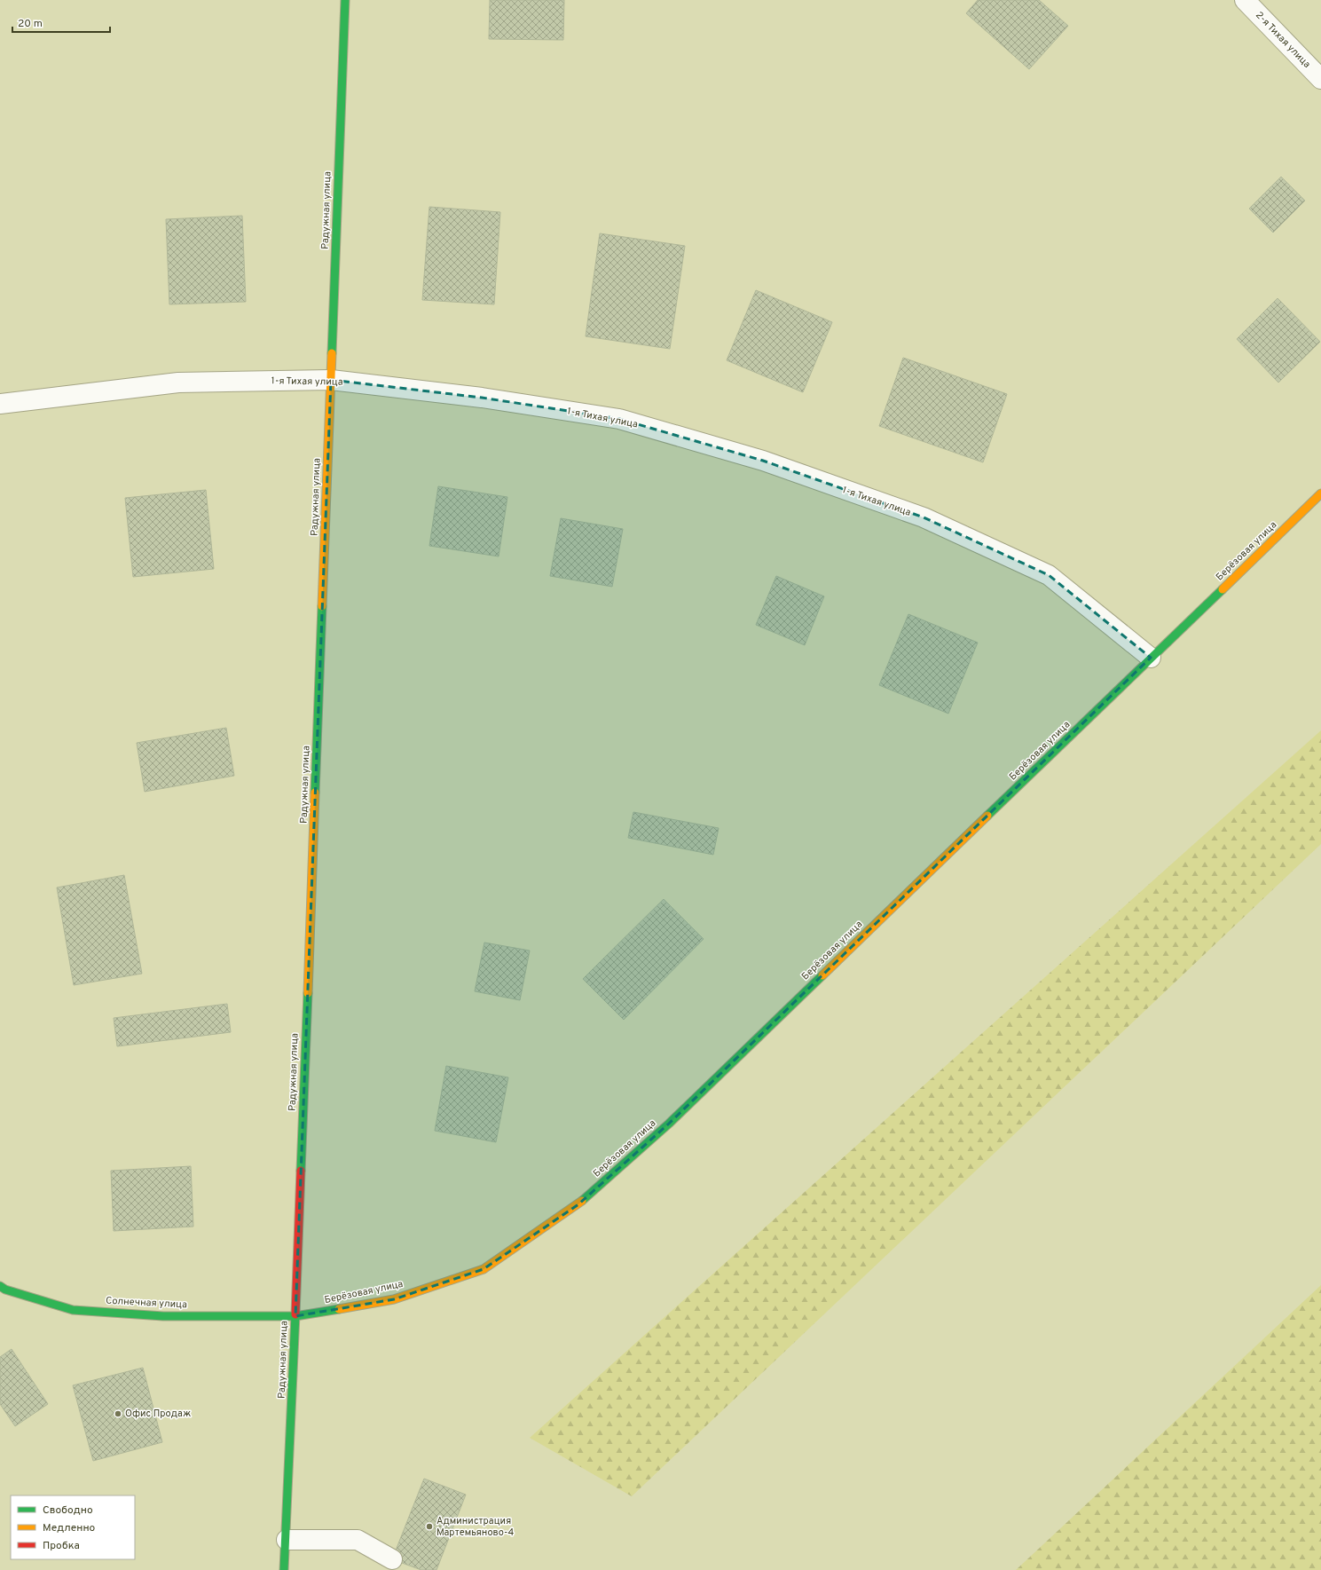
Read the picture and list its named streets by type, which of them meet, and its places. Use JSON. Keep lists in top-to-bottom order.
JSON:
{
  "streets": {
    "street": [
      "2-я Тихая улица",
      "Радужная улица",
      "1-я Тихая улица",
      "Берёзовая улица",
      "Солнечная улица"
    ]
  },
  "crossings": [
    ["Радужная улица", "1-я Тихая улица"],
    ["Радужная улица", "Берёзовая улица"],
    ["Радужная улица", "Солнечная улица"],
    ["1-я Тихая улица", "Берёзовая улица"],
    ["Берёзовая улица", "Солнечная улица"]
  ],
  "places": ["Офис Продаж", "Администрация Мартемьяново-4"],
  "legend": ["Свободно", "Медленно", "Пробка"],
  "scale_bar": "20 m"
}
